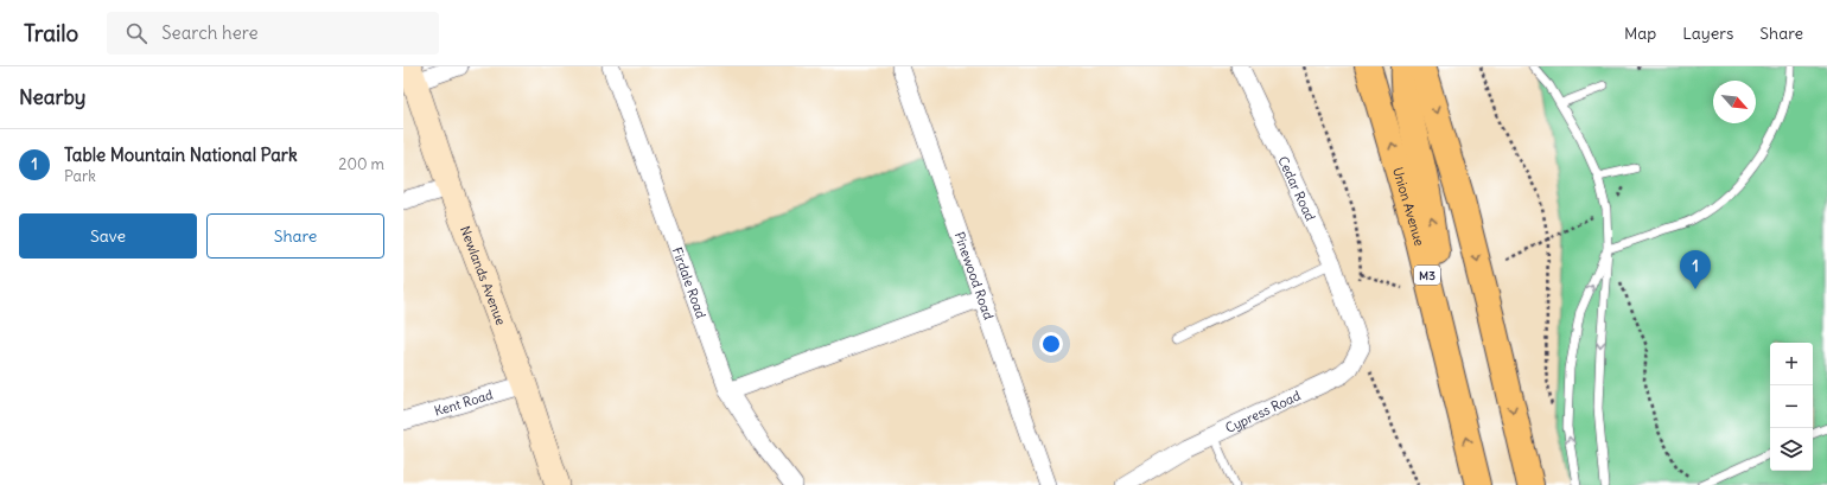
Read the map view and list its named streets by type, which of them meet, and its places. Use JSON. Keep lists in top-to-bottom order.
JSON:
{
  "streets": {
    "highway": ["Union Avenue", "M3"],
    "main road": ["Newlands Avenue"],
    "street": [
      "Cedar Road",
      "Pinewood Road",
      "Firdale Road",
      "Kent Road",
      "Cypress Road"
    ]
  },
  "crossings": [
    ["Newlands Avenue", "Kent Road"]
  ],
  "north": "bottom right",
  "page": {
    "header": "Trailo",
    "search": "Search here",
    "nav": ["Map", "Layers", "Share"],
    "heading": "Nearby",
    "list": [
      {
        "mark": "1",
        "name": "Table Mountain National Park",
        "note": "Park",
        "value": "200 m"
      }
    ],
    "buttons": ["Save", "Share"],
    "pins": "1",
    "map_buttons": ["+", "−"]
  }
}
